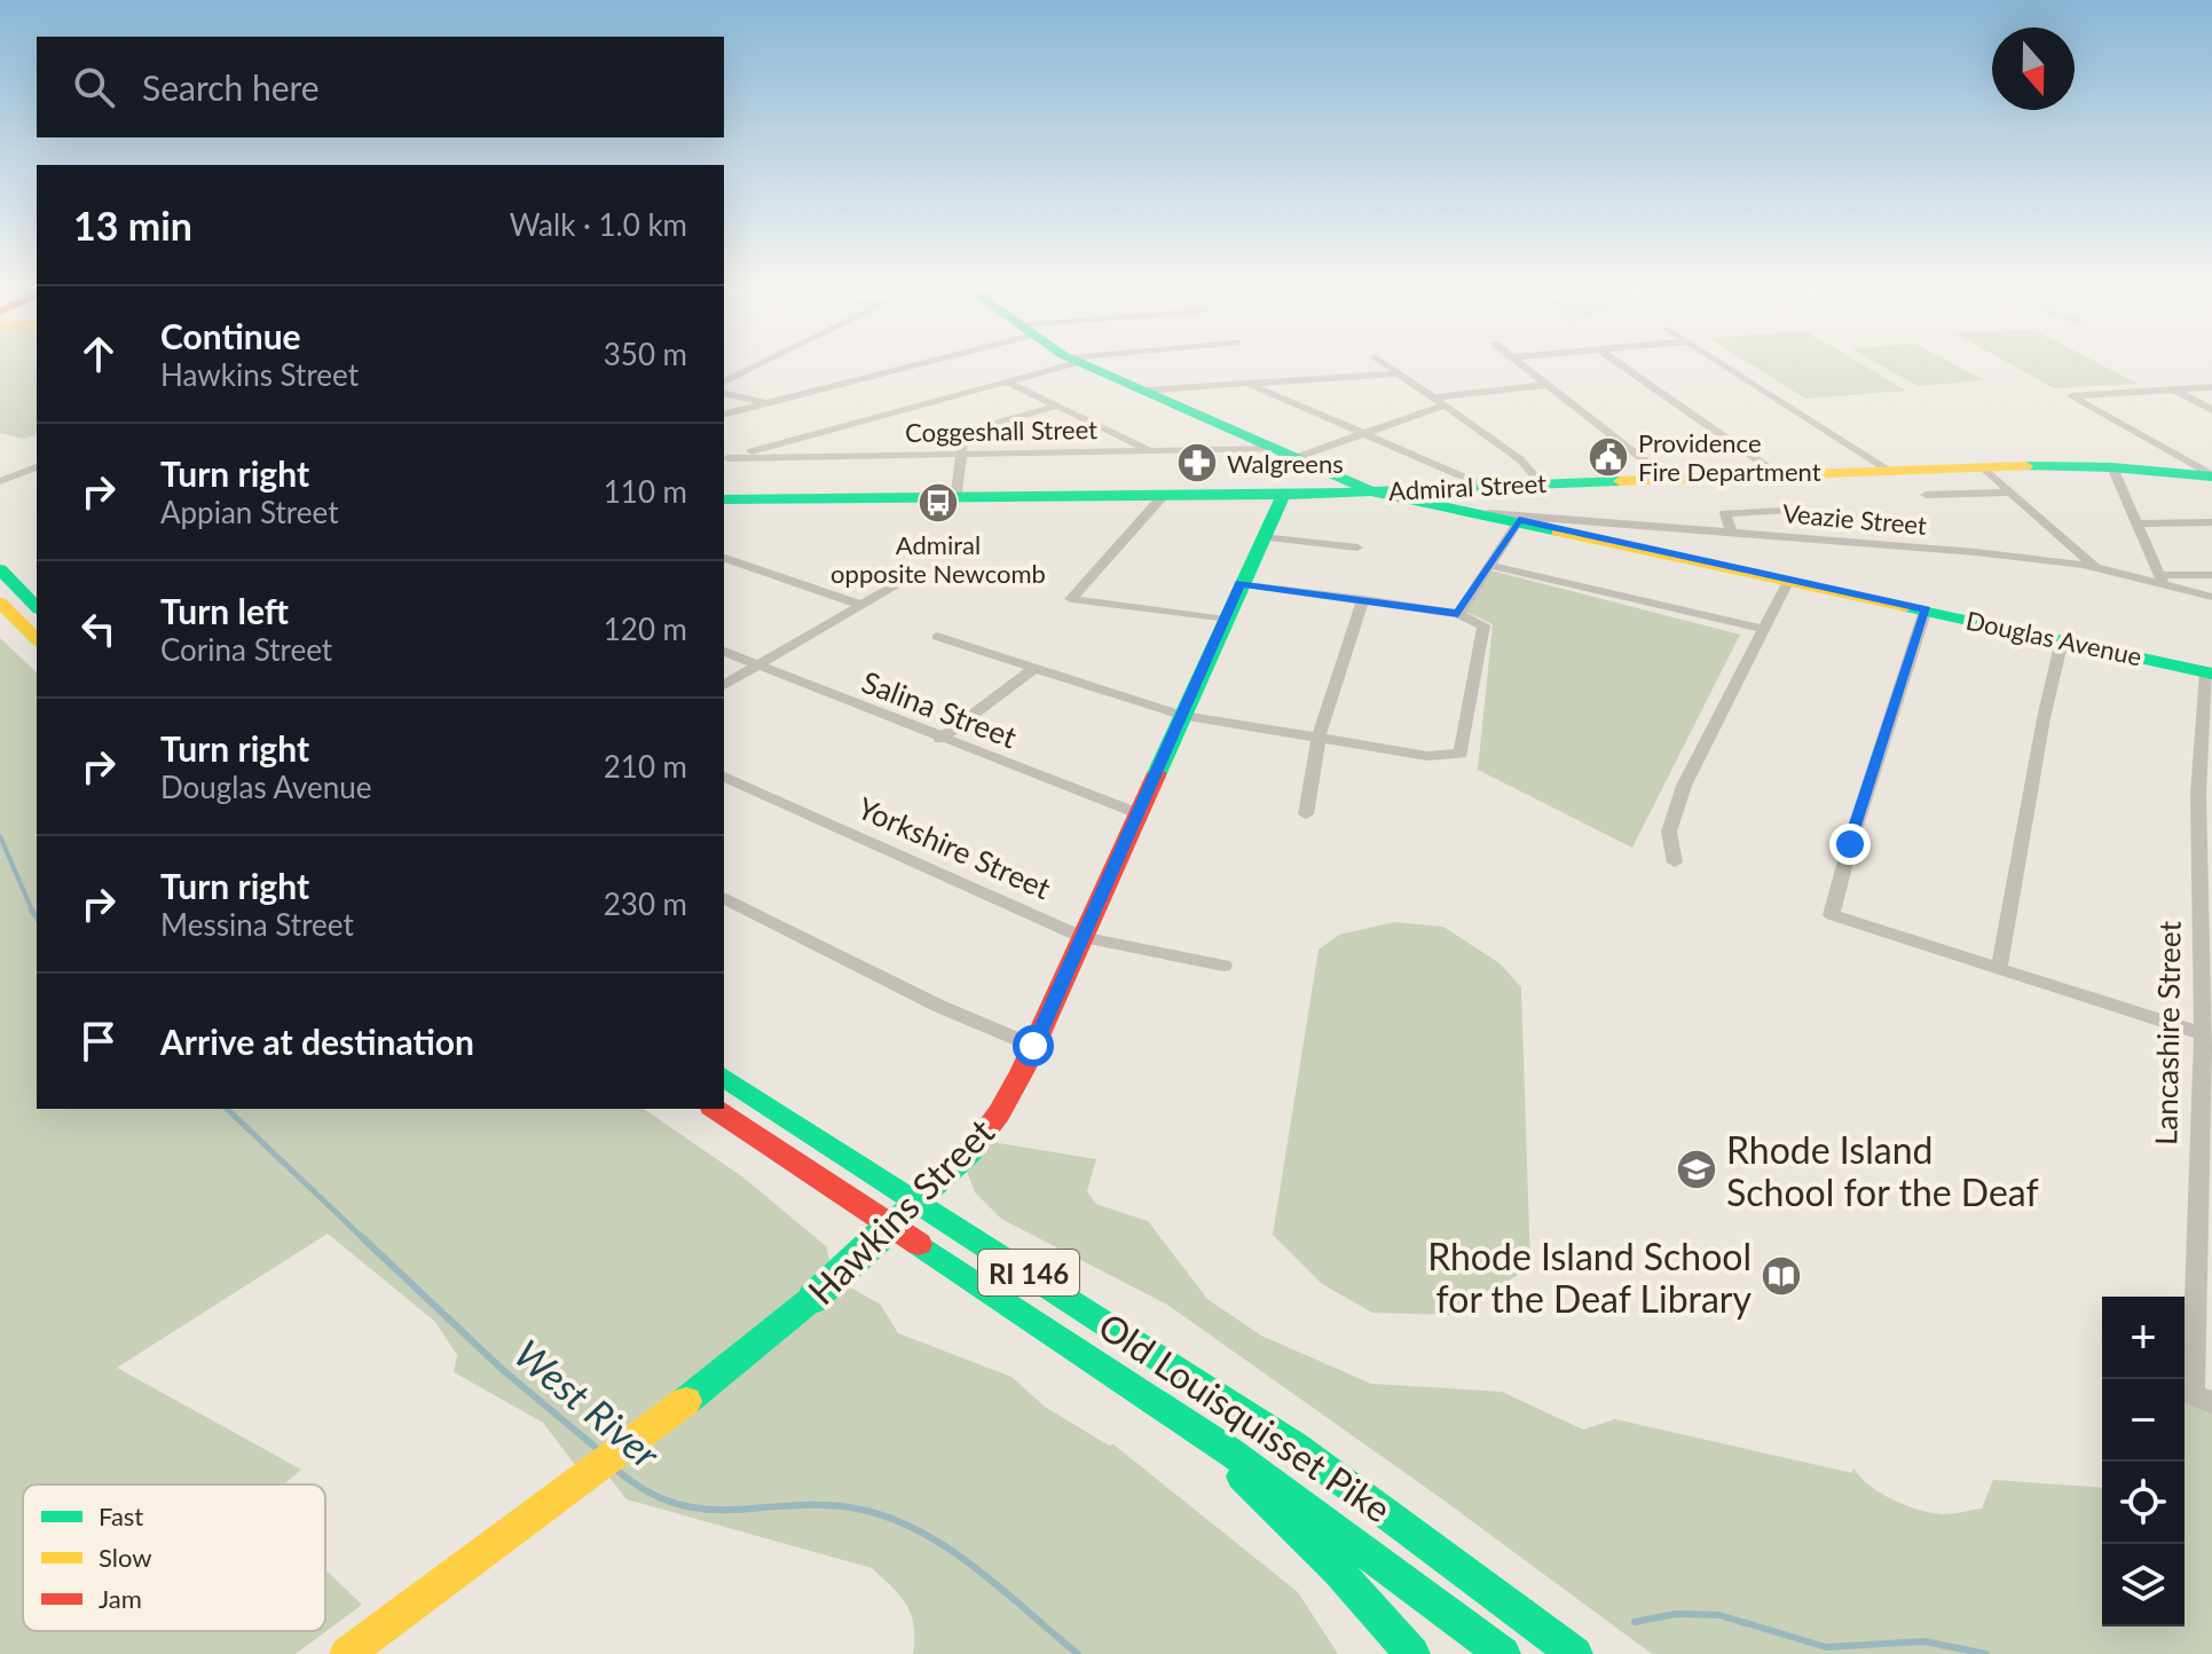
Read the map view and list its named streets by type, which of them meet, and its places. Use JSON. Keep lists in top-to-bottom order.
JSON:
{
  "streets": {
    "main road": [
      "Admiral Street",
      "Douglas Avenue",
      "Hawkins Street",
      "RI 146",
      "Old Louisquisset Pike"
    ],
    "street": [
      "Coggeshall Street",
      "Veazie Street",
      "Salina Street",
      "Yorkshire Street",
      "Lancashire Street"
    ]
  },
  "crossings": [
    ["Coggeshall Street", "Douglas Avenue"],
    ["Admiral Street", "Douglas Avenue"],
    ["Veazie Street", "Douglas Avenue"],
    ["Douglas Avenue", "Lancashire Street"],
    ["Salina Street", "Hawkins Street"],
    ["Yorkshire Street", "Hawkins Street"],
    ["RI 146", "Old Louisquisset Pike"]
  ],
  "water": ["West River"],
  "places": {
    "public building": ["Providence Fire Department"],
    "pharmacy": ["Walgreens"],
    "bus stop": ["Admiral opposite Newcomb"],
    "school or university": ["Rhode Island School for the Deaf"],
    "library": ["Rhode Island School for the Deaf Library"]
  },
  "legend": ["Fast", "Slow", "Jam"],
  "north": "bottom",
  "page": {
    "search": "Search here",
    "heading": ["13 min", "Walk · 1.0 km"],
    "list": [
      ["Continue", "Hawkins Street", "350 m"],
      ["Turn right", "Appian Street", "110 m"],
      ["Turn left", "Corina Street", "120 m"],
      ["Turn right", "Douglas Avenue", "210 m"],
      ["Turn right", "Messina Street", "230 m"],
      "Arrive at destination"
    ],
    "map_buttons": ["+", "−"]
  }
}
